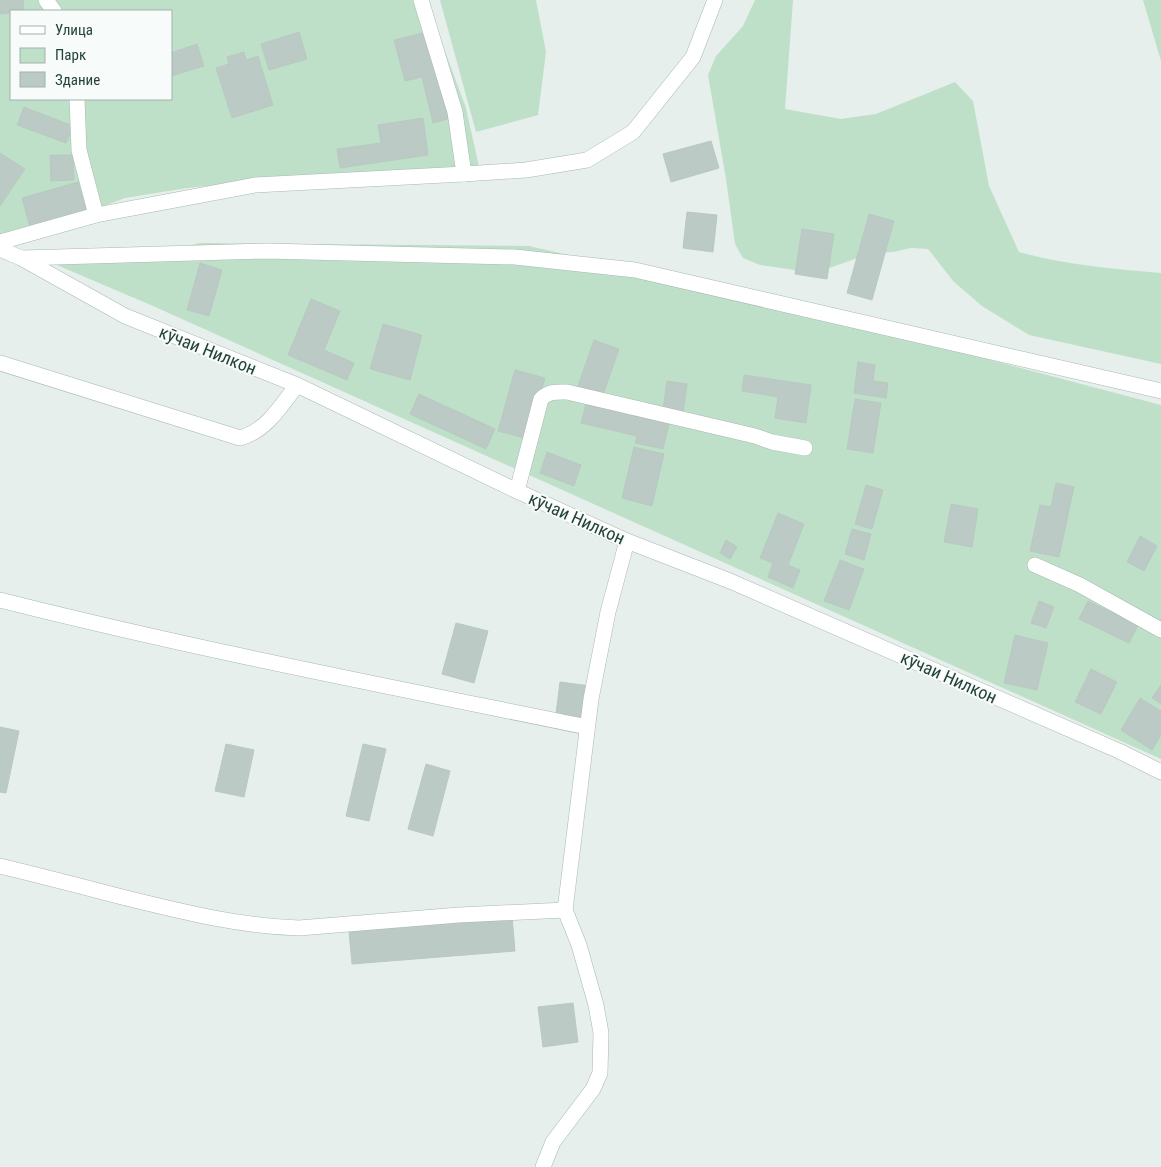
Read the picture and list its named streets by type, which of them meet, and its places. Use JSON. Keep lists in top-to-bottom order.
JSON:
{
  "streets": {
    "street": ["кӯчаи Нилкон"]
  },
  "legend": ["Улица", "Парк", "Здание"]
}
